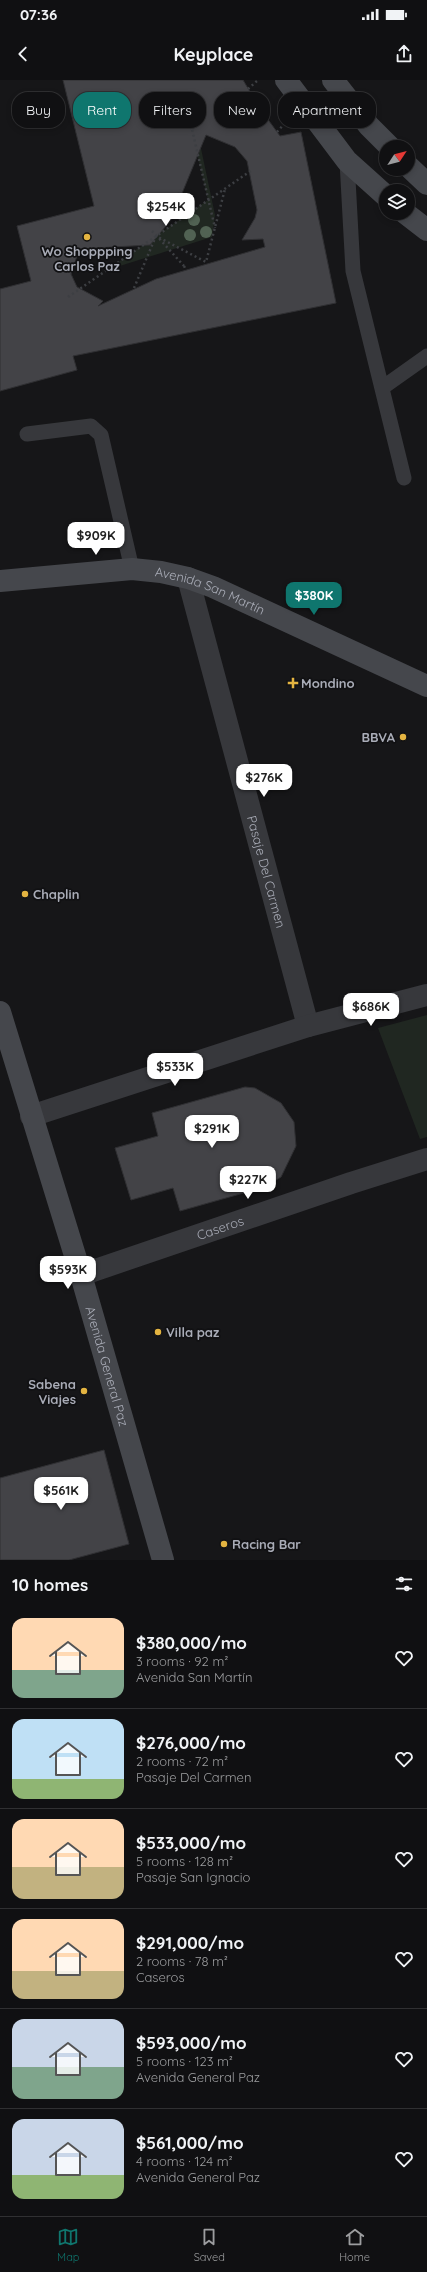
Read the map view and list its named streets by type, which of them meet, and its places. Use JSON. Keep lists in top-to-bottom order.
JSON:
{
  "streets": {
    "main road": ["Avenida San Martín", "Avenida General Paz"],
    "street": ["Pasaje Del Carmen", "Caseros"]
  },
  "crossings": [
    ["Avenida San Martín", "Pasaje Del Carmen"],
    ["Caseros", "Avenida General Paz"]
  ],
  "places": {
    "other": [
      "Wo Shoppping Carlos Paz",
      "BBVA",
      "Chaplin",
      "Villa paz",
      "Sabena Viajes",
      "Racing Bar"
    ],
    "health": ["Mondino"]
  },
  "north": "top right",
  "page": {
    "status": "07:36",
    "header": "Keyplace",
    "chip": [
      "Buy",
      "Rent",
      "Filters",
      "New",
      "Apartment"
    ],
    "price": [
      "$254K",
      "$909K",
      "$380K",
      "$276K",
      "$686K",
      "$533K",
      "$291K",
      "$227K",
      "$593K",
      "$561K"
    ],
    "heading": "10 homes",
    "list": [
      {
        "name": "$380,000/mo",
        "note": "3 rooms · 92 m² · Avenida San Martín"
      },
      {
        "name": "$276,000/mo",
        "note": "2 rooms · 72 m² · Pasaje Del Carmen"
      },
      {
        "name": "$533,000/mo",
        "note": "5 rooms · 128 m² · Pasaje San Ignacio"
      },
      {
        "name": "$291,000/mo",
        "note": "2 rooms · 78 m² · Caseros"
      },
      {
        "name": "$593,000/mo",
        "note": "5 rooms · 123 m² · Avenida General Paz"
      },
      {
        "name": "$561,000/mo",
        "note": "4 rooms · 124 m² · Avenida General Paz"
      }
    ],
    "tabs": ["Map", "Saved", "Home"]
  }
}
